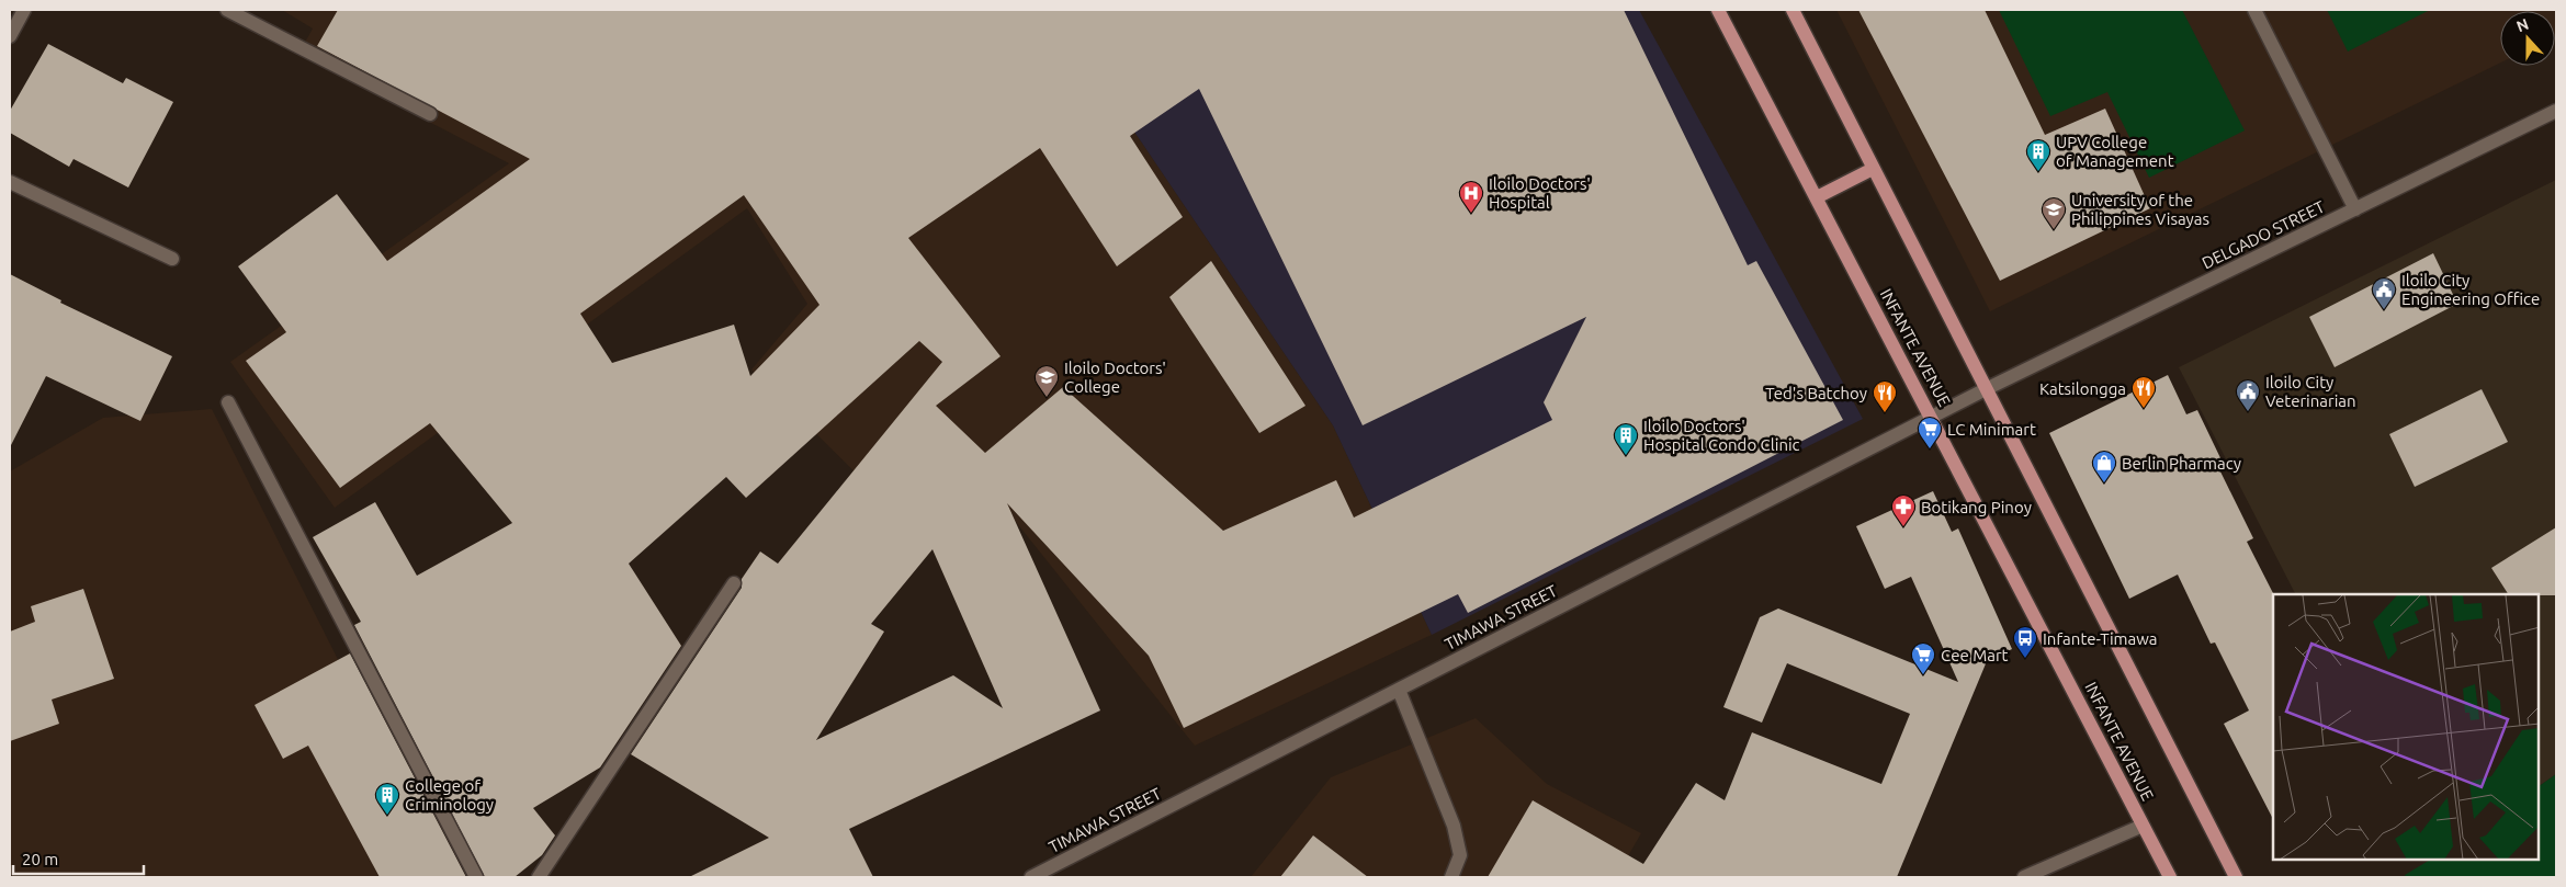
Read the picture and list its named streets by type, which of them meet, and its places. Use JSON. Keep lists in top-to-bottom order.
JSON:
{
  "streets": {
    "main road": ["INFANTE AVENUE"],
    "street": ["DELGADO STREET", "TIMAWA STREET"]
  },
  "crossings": [
    ["DELGADO STREET", "TIMAWA STREET"],
    ["INFANTE AVENUE", "TIMAWA STREET"]
  ],
  "places": {
    "building": ["UPV College of Management", "Iloilo Doctors' Hospital Condo Clinic", "College of Criminology"],
    "hospital": ["Iloilo Doctors' Hospital"],
    "school or university": ["University of the Philippines Visayas", "Iloilo Doctors' College"],
    "public building": ["Iloilo City Engineering Office", "Iloilo City Veterinarian"],
    "restaurant": ["Katsilongga", "Ted's Batchoy"],
    "supermarket": ["LC Minimart", "Cee Mart"],
    "shop": ["Berlin Pharmacy"],
    "pharmacy": ["Botikang Pinoy"],
    "bus stop": ["Infante-Timawa"]
  },
  "scale_bar": "20 m",
  "north": "top"
}
